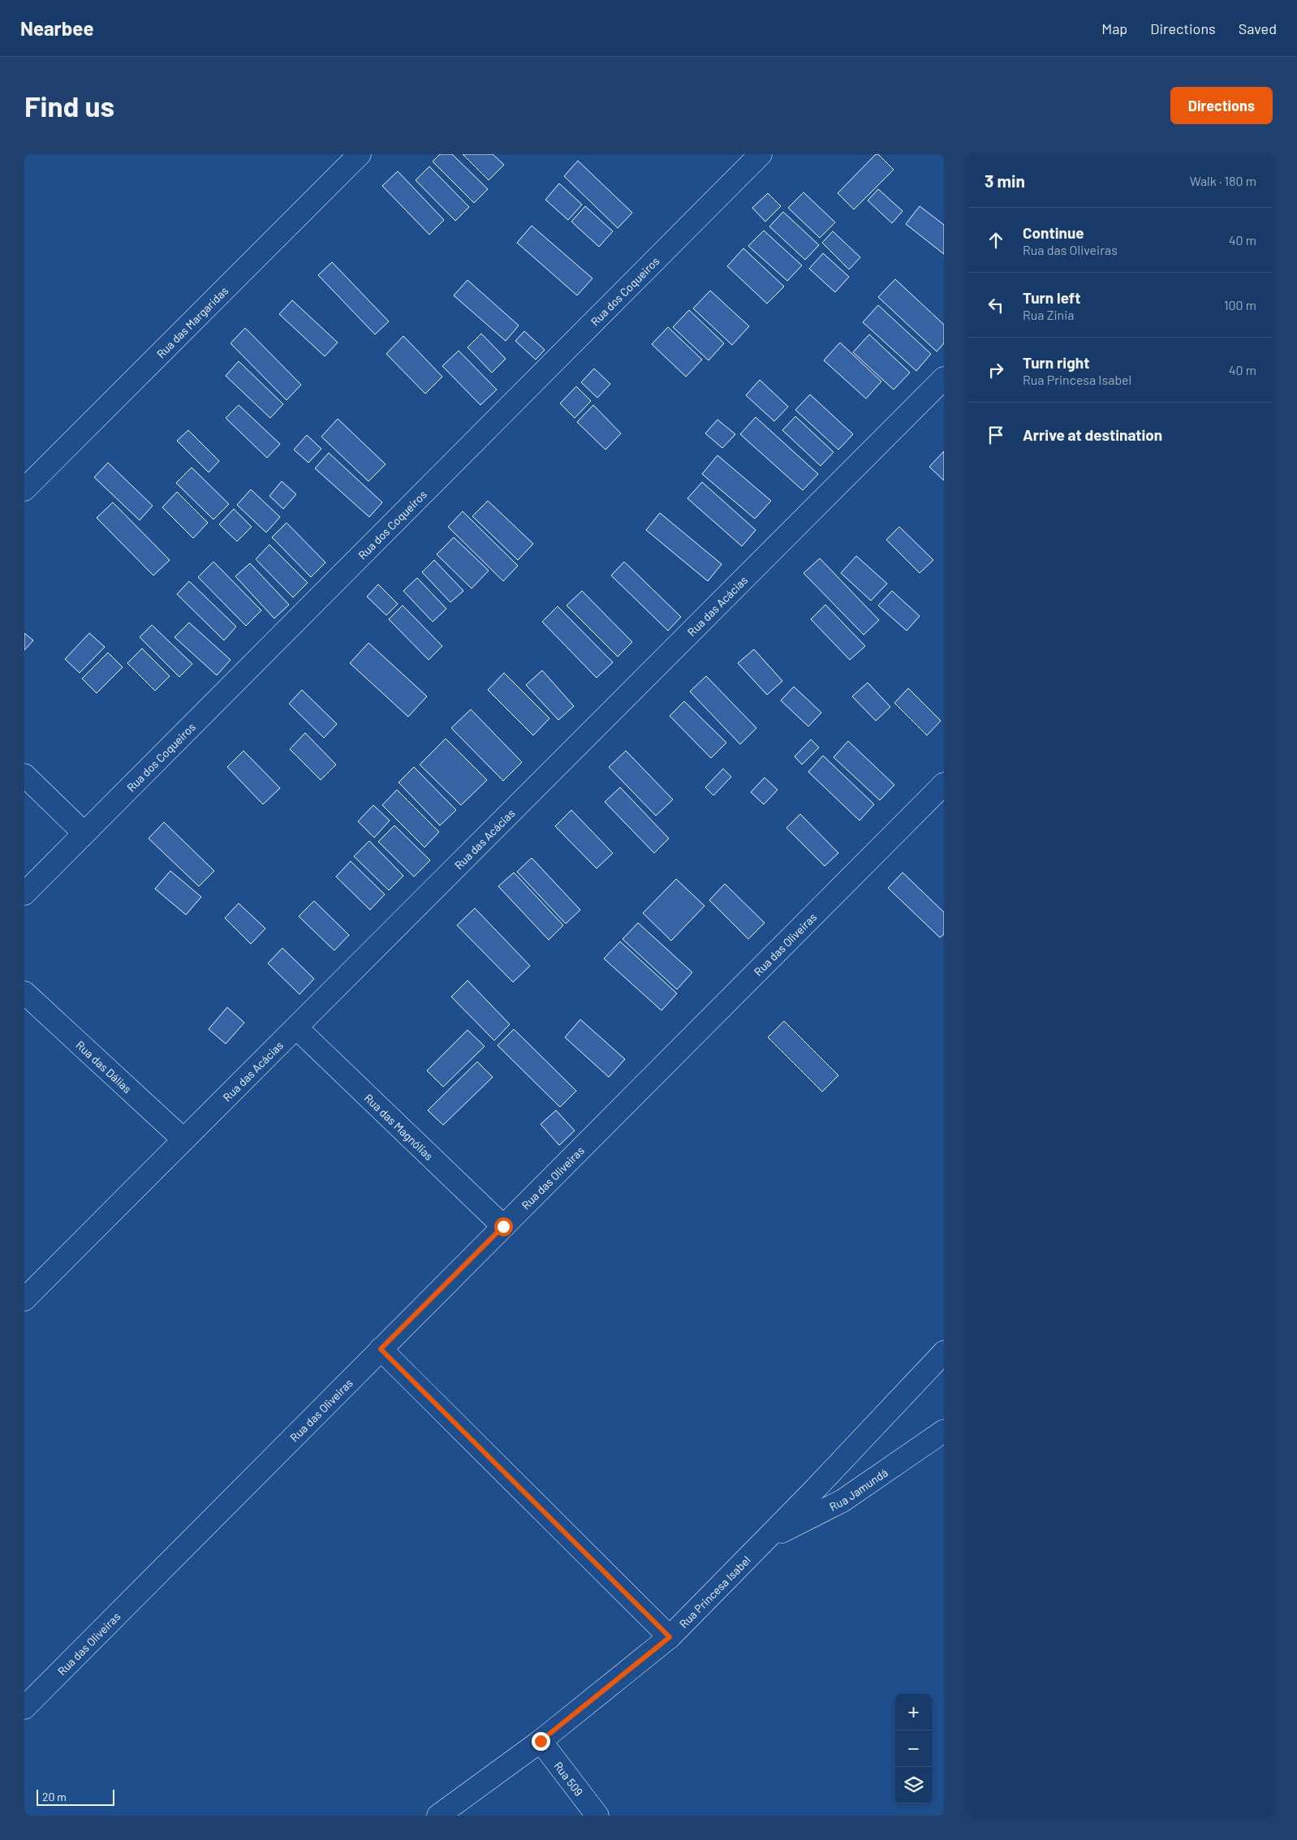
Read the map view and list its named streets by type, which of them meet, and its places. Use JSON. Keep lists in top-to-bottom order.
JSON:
{
  "streets": {
    "street": [
      "Rua dos Coqueiros",
      "Rua das Margaridas",
      "Rua das Acácias",
      "Rua das Oliveiras",
      "Rua das Dálias",
      "Rua das Magnólias",
      "Rua Jamundá",
      "Rua Princesa Isabel",
      "Rua 509"
    ]
  },
  "crossings": [
    ["Rua das Acácias", "Rua das Dálias"],
    ["Rua das Acácias", "Rua das Magnólias"],
    ["Rua das Oliveiras", "Rua das Magnólias"],
    ["Rua Jamundá", "Rua Princesa Isabel"],
    ["Rua Princesa Isabel", "Rua 509"]
  ],
  "scale_bar": "20 m",
  "page": {
    "header": "Nearbee",
    "nav": ["Map", "Directions", "Saved"],
    "buttons": "Directions",
    "title": "Find us",
    "heading": ["3 min", "Walk · 180 m"],
    "list": [
      ["Continue", "Rua das Oliveiras", "40 m"],
      ["Turn left", "Rua Zinia", "100 m"],
      ["Turn right", "Rua Princesa Isabel", "40 m"],
      "Arrive at destination"
    ],
    "map_buttons": ["+", "−"],
    "scale": "20 m"
  }
}
